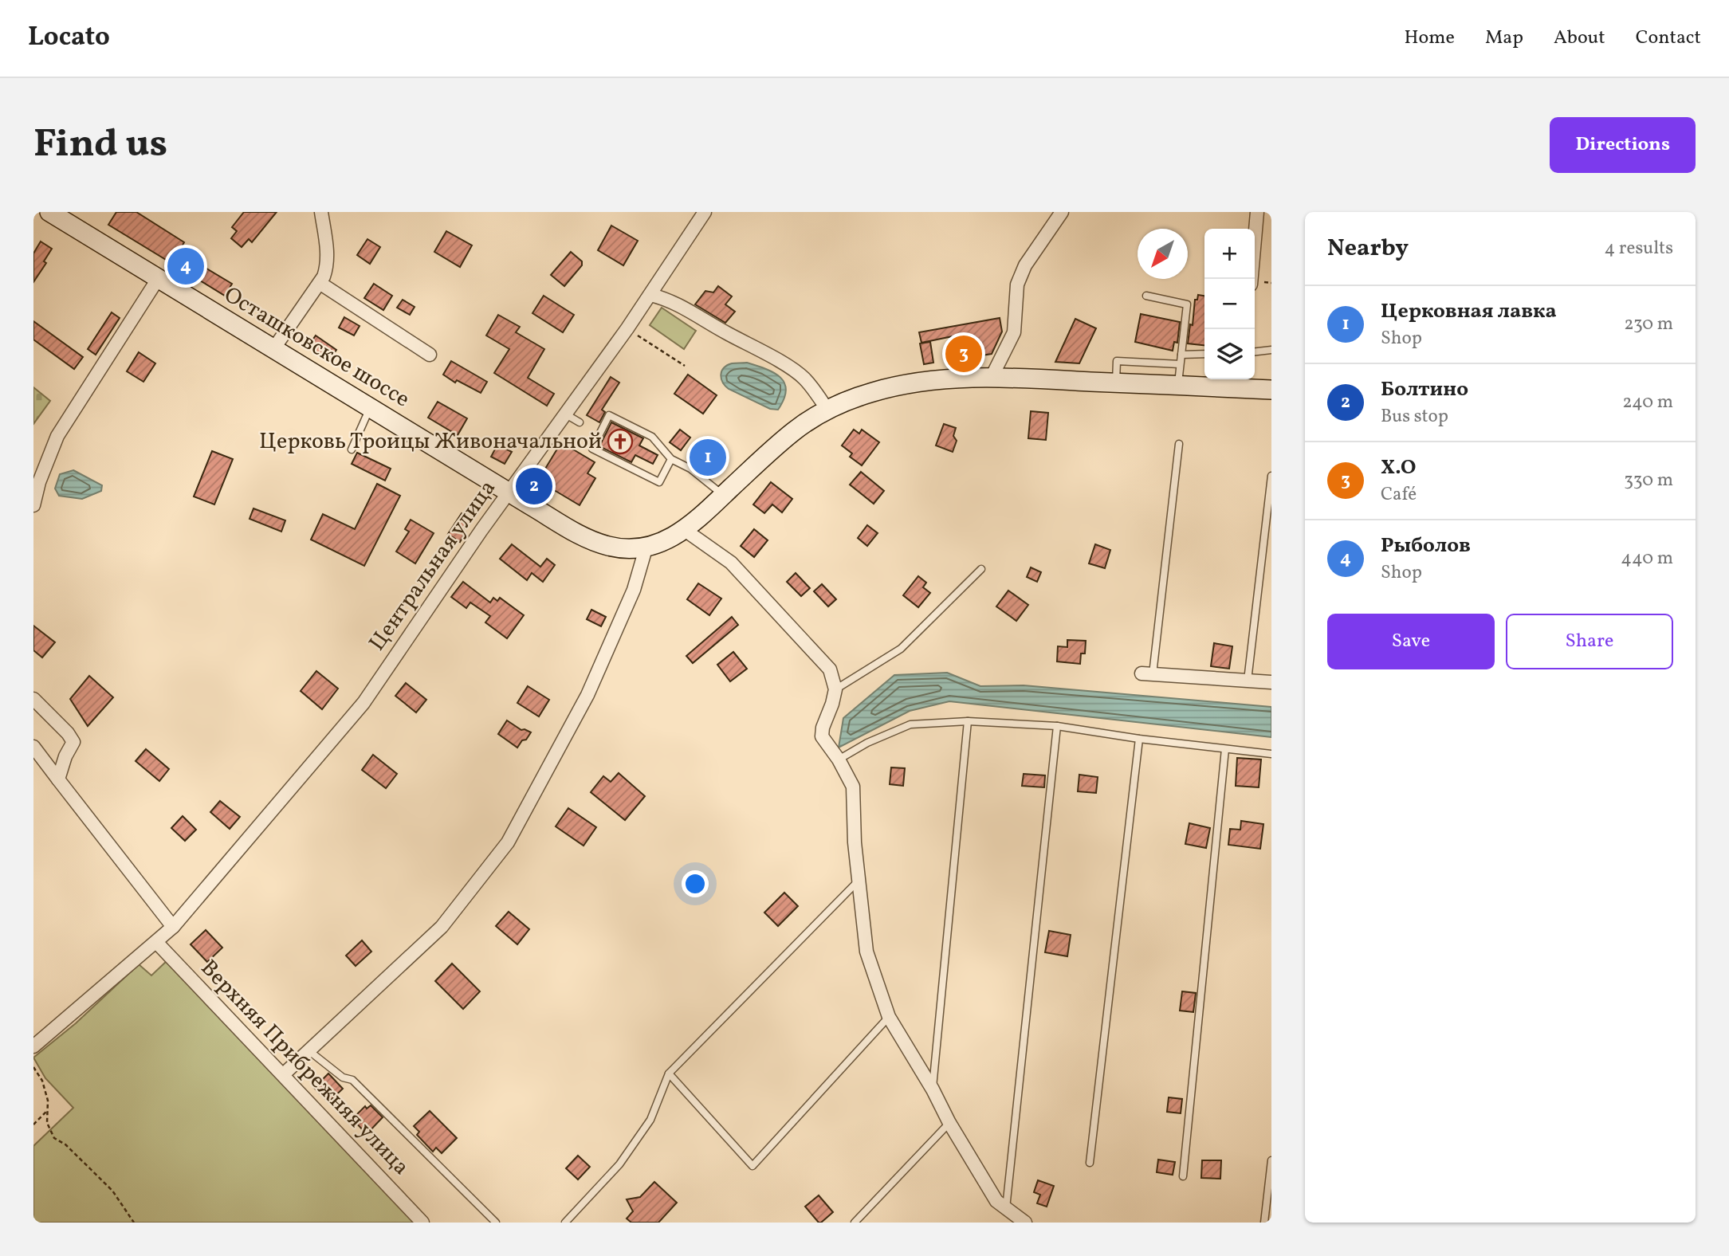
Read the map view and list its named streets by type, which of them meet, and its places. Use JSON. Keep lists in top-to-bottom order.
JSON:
{
  "streets": {
    "main road": ["Осташковское шоссе"],
    "street": ["Центральная улица", "Верхняя Прибрежняя улица"]
  },
  "crossings": [
    ["Осташковское шоссе", "Центральная улица"],
    ["Центральная улица", "Верхняя Прибрежняя улица"]
  ],
  "places": {
    "church": ["Церковь Троицы Живоначальной"]
  },
  "north": "bottom left",
  "page": {
    "header": "Locato",
    "nav": [
      "Home",
      "Map",
      "About",
      "Contact"
    ],
    "buttons": [
      "Directions",
      ["Save", "Share"]
    ],
    "title": "Find us",
    "heading": ["Nearby", "4 results"],
    "map_buttons": ["+", "−"],
    "pins": [
      "4",
      "3",
      "1",
      "2"
    ],
    "list": [
      {
        "mark": "1",
        "name": "Церковная лавка",
        "note": "Shop",
        "value": "230 m"
      },
      {
        "mark": "2",
        "name": "Болтино",
        "note": "Bus stop",
        "value": "240 m"
      },
      {
        "mark": "3",
        "name": "X.O",
        "note": "Café",
        "value": "330 m"
      },
      {
        "mark": "4",
        "name": "Рыболов",
        "note": "Shop",
        "value": "440 m"
      }
    ]
  }
}
